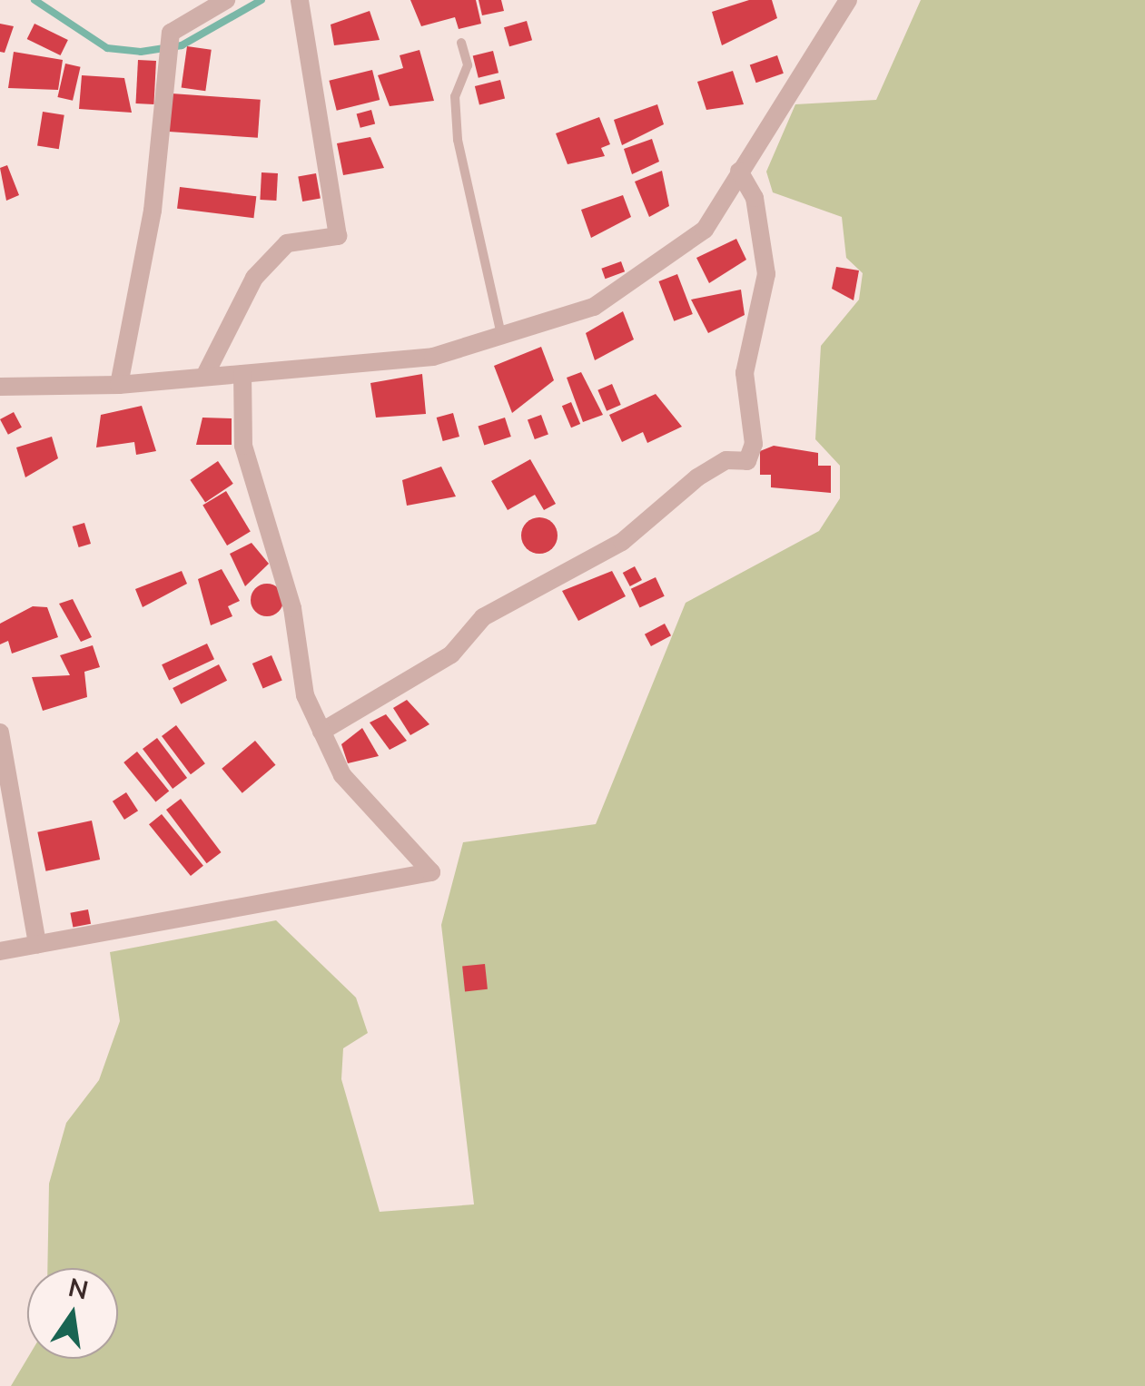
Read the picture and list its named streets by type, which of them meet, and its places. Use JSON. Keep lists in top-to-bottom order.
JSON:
{
  "north": "top"
}
